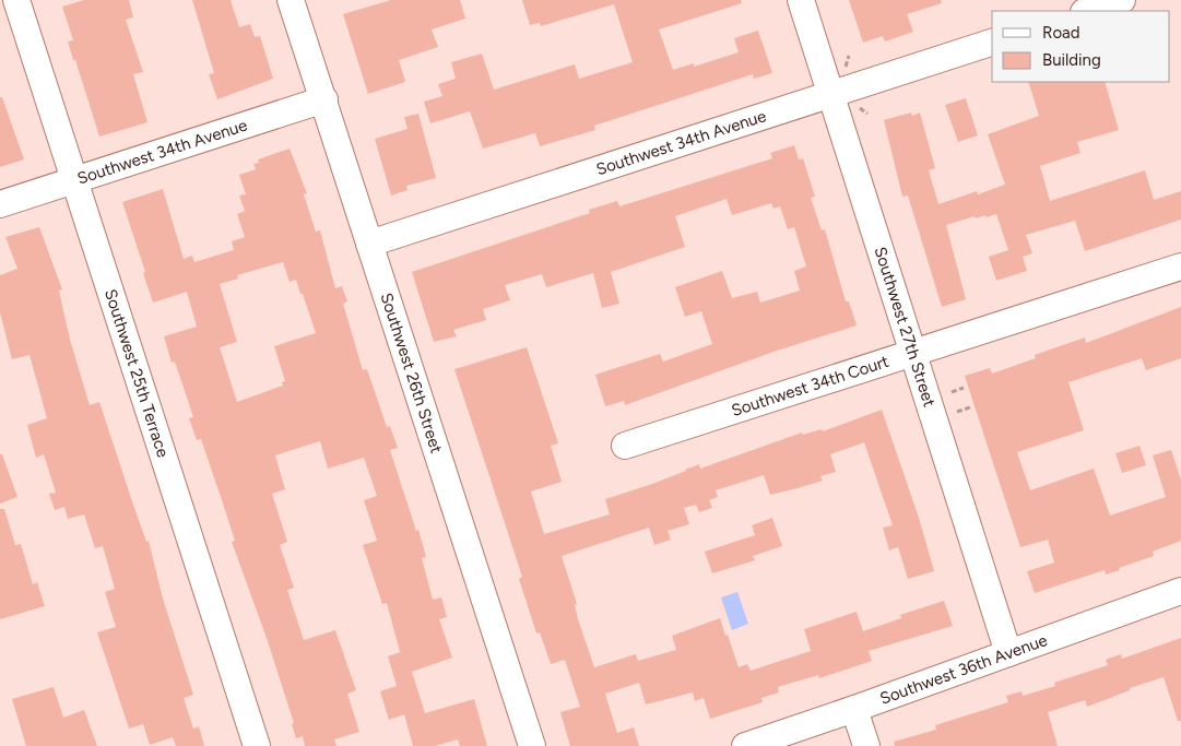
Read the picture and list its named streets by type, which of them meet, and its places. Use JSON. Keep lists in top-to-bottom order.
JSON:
{
  "streets": {
    "street": [
      "Southwest 34th Avenue",
      "Southwest 27th Street",
      "Southwest 25th Terrace",
      "Southwest 26th Street",
      "Southwest 34th Court",
      "Southwest 36th Avenue"
    ]
  },
  "crossings": [
    ["Southwest 34th Avenue", "Southwest 27th Street"],
    ["Southwest 34th Avenue", "Southwest 25th Terrace"],
    ["Southwest 34th Avenue", "Southwest 26th Street"],
    ["Southwest 27th Street", "Southwest 34th Court"],
    ["Southwest 27th Street", "Southwest 36th Avenue"]
  ],
  "legend": ["Road", "Building"]
}
